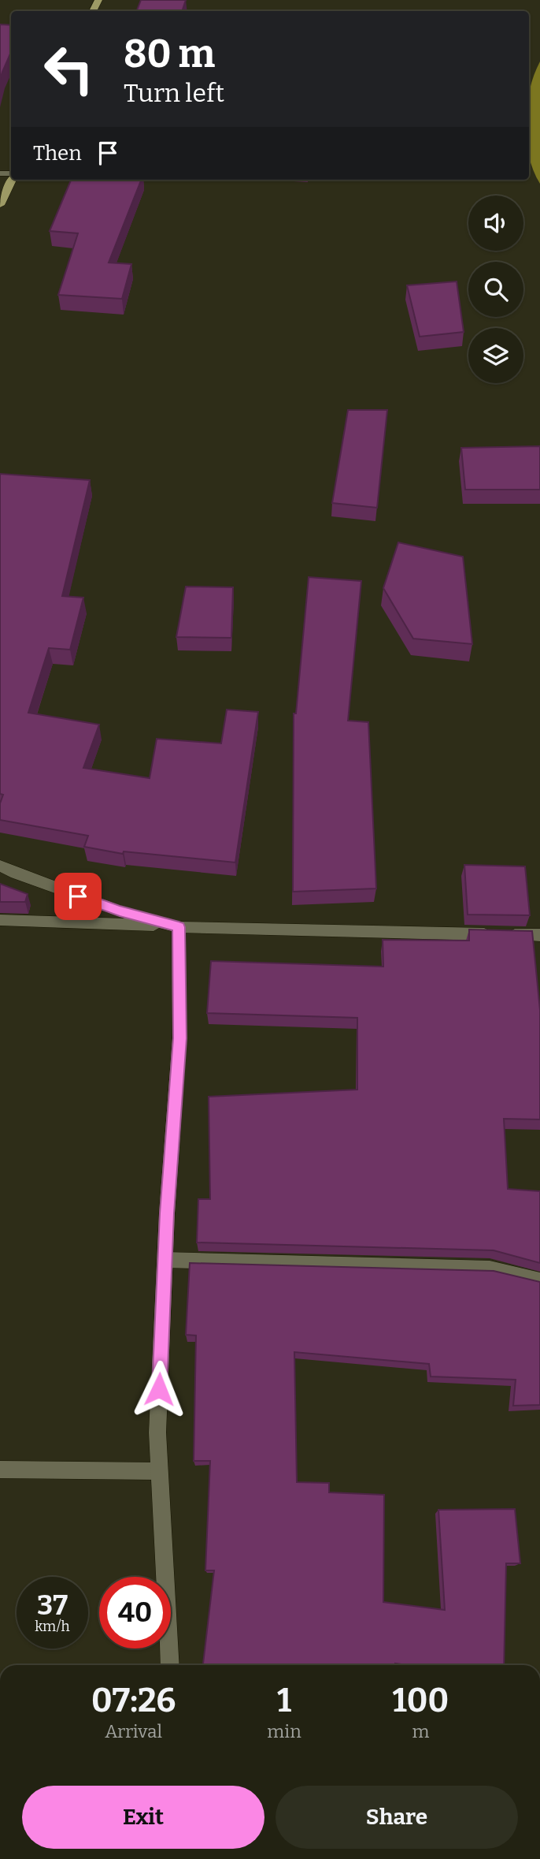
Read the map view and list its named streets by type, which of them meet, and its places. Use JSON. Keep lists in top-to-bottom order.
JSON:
{
  "page": {
    "turn": ["80 m", "Turn left"],
    "then": "Then",
    "speed": "37 km/h",
    "limit": "40",
    "eta": [
      "07:26",
      "Arrival",
      "1",
      "min",
      "100",
      "m"
    ],
    "buttons": ["Exit", "Share"]
  }
}
